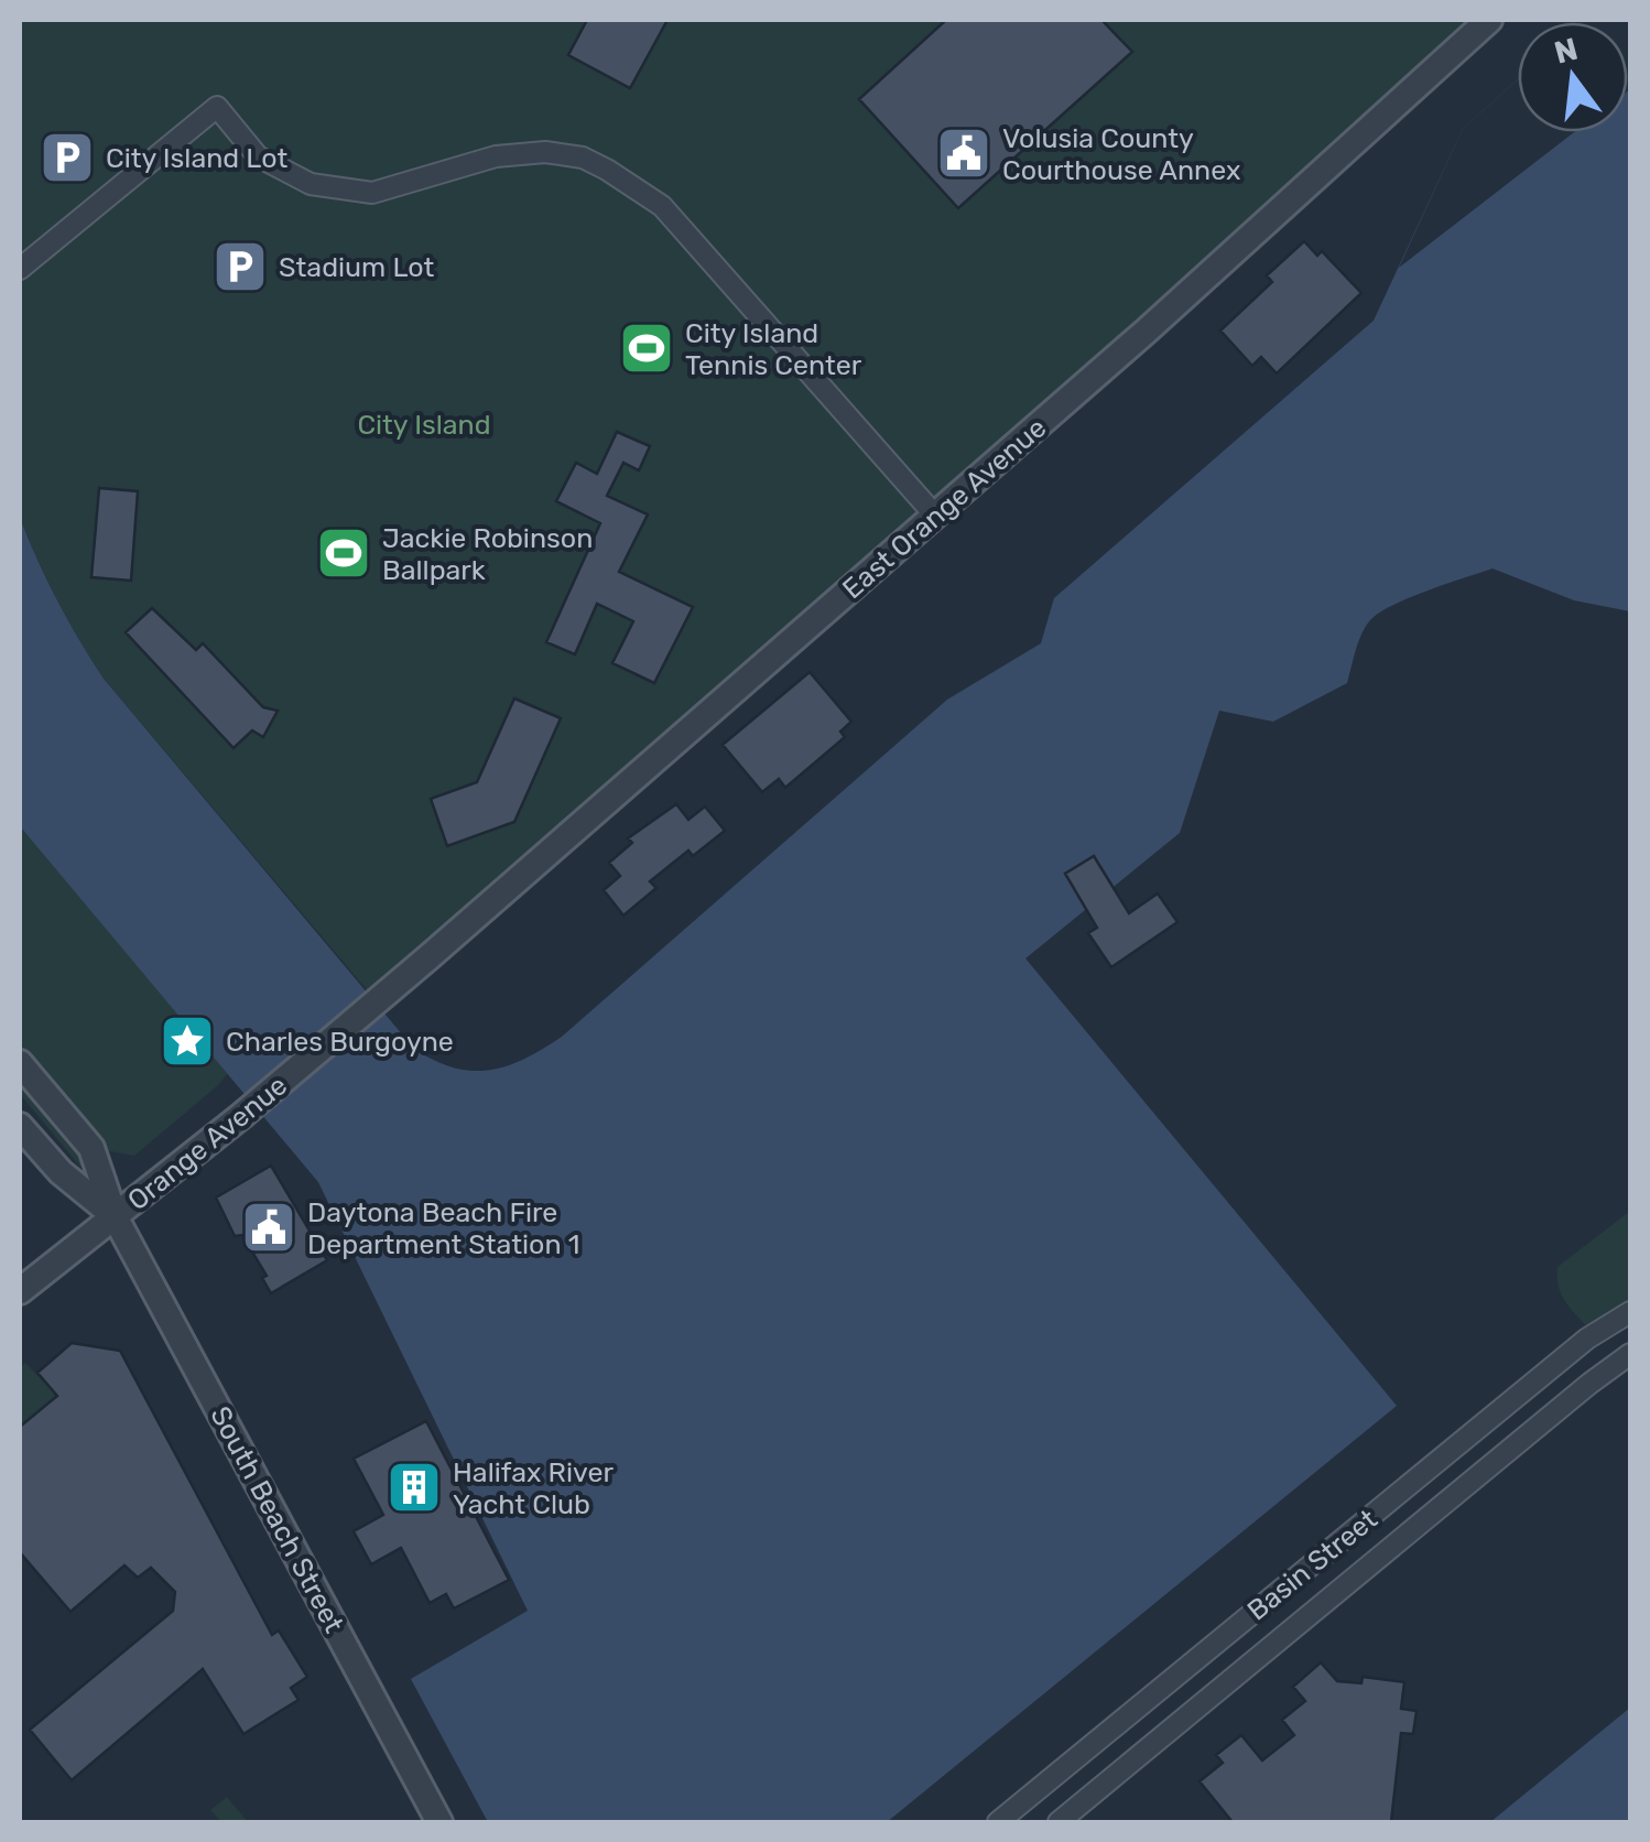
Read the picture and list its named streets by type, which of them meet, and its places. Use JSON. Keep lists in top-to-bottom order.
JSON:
{
  "streets": {
    "street": [
      "East Orange Avenue",
      "Orange Avenue",
      "South Beach Street",
      "Basin Street"
    ]
  },
  "crossings": [
    ["East Orange Avenue", "Orange Avenue"],
    ["Orange Avenue", "South Beach Street"]
  ],
  "parks": ["City Island"],
  "places": {
    "public building": ["Volusia County Courthouse Annex", "Daytona Beach Fire Department Station 1"],
    "parking": ["City Island Lot", "Stadium Lot"],
    "sports": ["City Island Tennis Center", "Jackie Robinson Ballpark"],
    "place": ["Charles Burgoyne"],
    "building": ["Halifax River Yacht Club"]
  },
  "north": "top"
}
